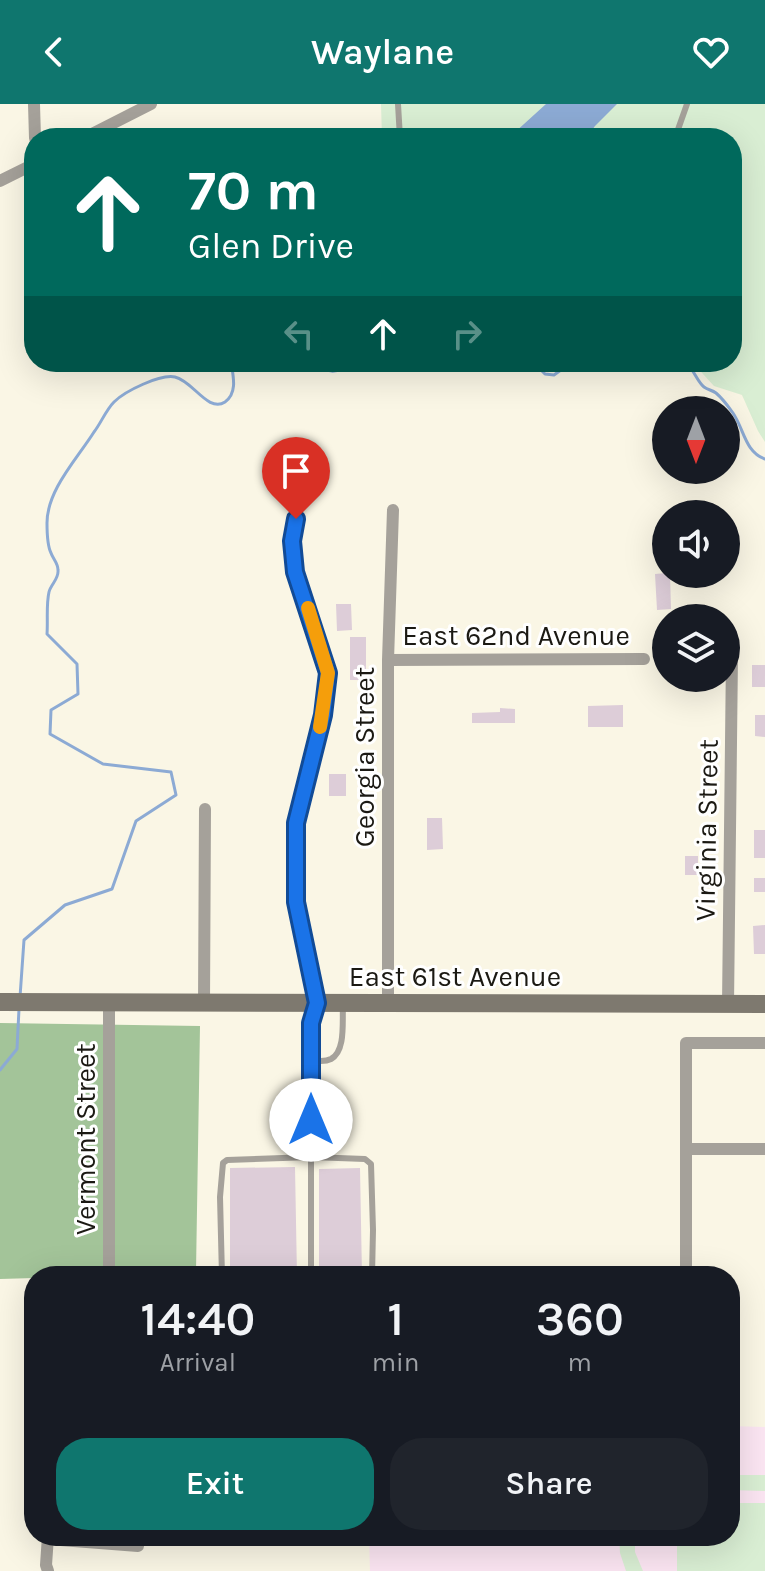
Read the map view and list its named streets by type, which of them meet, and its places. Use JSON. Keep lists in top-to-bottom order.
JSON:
{
  "streets": {
    "main road": ["East 61st Avenue"],
    "street": [
      "East 62nd Avenue",
      "Georgia Street",
      "Virginia Street",
      "Vermont Street"
    ]
  },
  "crossings": [
    ["East 62nd Avenue", "Georgia Street"],
    ["Georgia Street", "East 61st Avenue"],
    ["Virginia Street", "East 61st Avenue"],
    ["East 61st Avenue", "Vermont Street"]
  ],
  "north": "bottom",
  "page": {
    "header": "Waylane",
    "turn": ["70 m", "Glen Drive"],
    "eta": [
      "14:40",
      "Arrival",
      "1",
      "min",
      "360",
      "m"
    ],
    "buttons": ["Exit", "Share"]
  }
}
